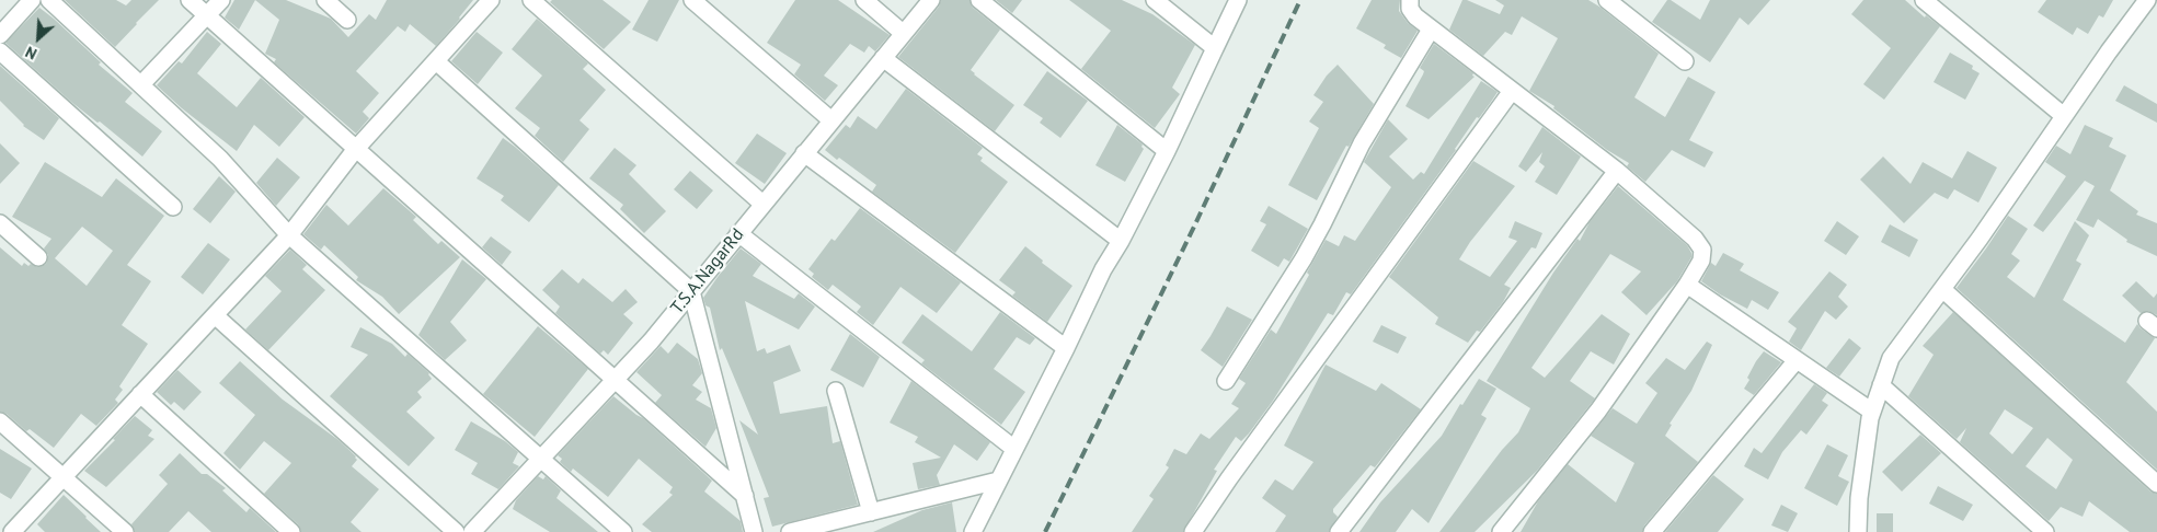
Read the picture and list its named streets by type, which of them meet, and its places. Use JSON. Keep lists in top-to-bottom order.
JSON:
{
  "streets": {
    "street": ["T.S.A.NagarRd"]
  },
  "north": "bottom left"
}
